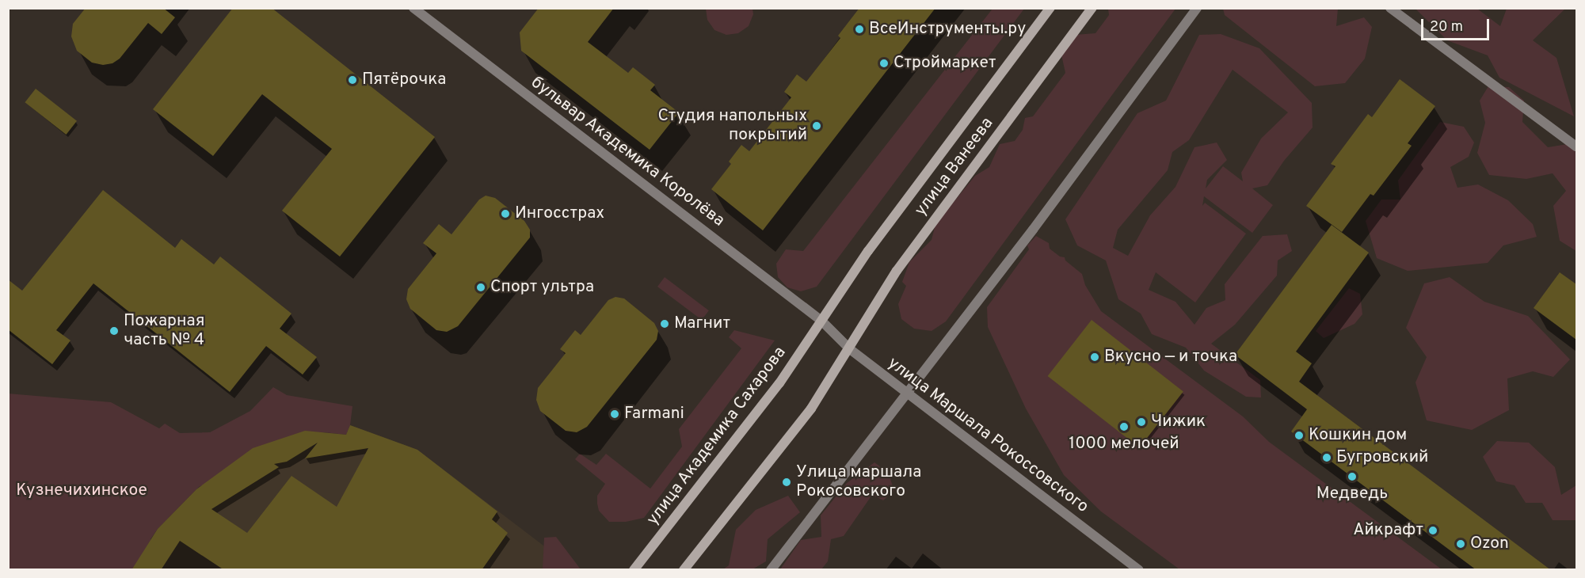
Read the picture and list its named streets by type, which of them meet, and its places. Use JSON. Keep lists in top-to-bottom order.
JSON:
{
  "streets": {
    "main road": ["улица Ванеева", "улица Академика Сахарова"],
    "street": ["бульвар Академика Королёва", "улица Маршала Рокоссовского"]
  },
  "crossings": [
    ["бульвар Академика Королёва", "улица Ванеева"],
    ["бульвар Академика Королёва", "улица Маршала Рокоссовского"],
    ["бульвар Академика Королёва", "улица Академика Сахарова"],
    ["улица Ванеева", "улица Маршала Рокоссовского"],
    ["улица Ванеева", "улица Академика Сахарова"],
    ["улица Маршала Рокоссовского", "улица Академика Сахарова"]
  ],
  "parks": ["Кузнечихинское"],
  "places": [
    "ВсеИнструменты.ру",
    "Строймаркет",
    "Пятёрочка",
    "Студия напольных покрытий",
    "Ингосстрах",
    "Спорт ультра",
    "Магнит",
    "Пожарная часть № 4",
    "Вкусно — и точка",
    "Farmani",
    "Чижик",
    "1000 мелочей",
    "Кошкин дом",
    "Бугровский",
    "Медведь",
    "Улица маршала Рокосовского",
    "Айкрафт",
    "Ozon"
  ],
  "scale_bar": "20 m"
}
